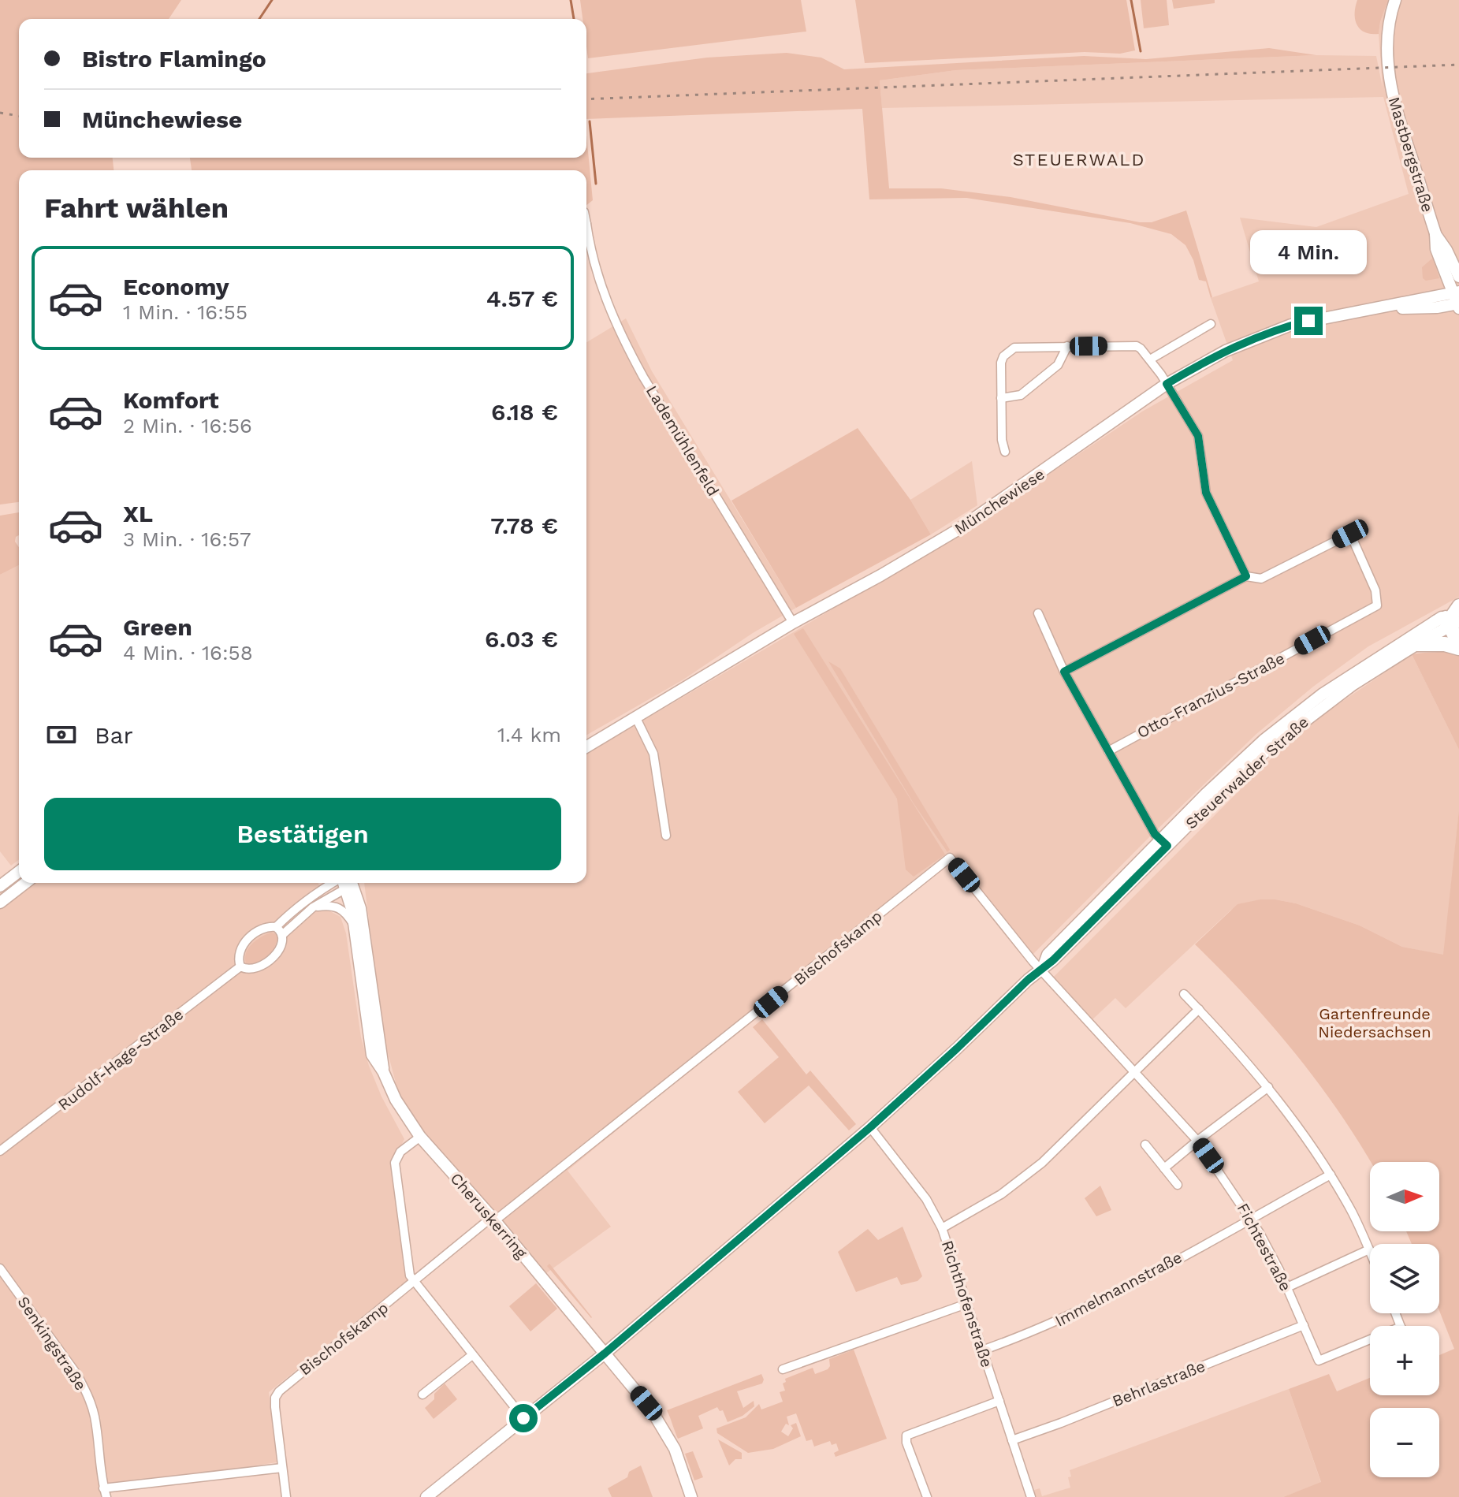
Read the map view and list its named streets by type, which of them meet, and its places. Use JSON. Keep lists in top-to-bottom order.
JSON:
{
  "streets": {
    "street": [
      "Mastbergstraße",
      "Lademühlenfeld",
      "Münchewiese",
      "Otto-Franzius-Straße",
      "Steuerwalder Straße",
      "Bischofskamp",
      "Rudolf-Hage-Straße",
      "Cheruskerring",
      "Fichtestraße",
      "Immelmannstraße",
      "Richthofenstraße",
      "Senkingstraße",
      "Behrlastraße"
    ]
  },
  "crossings": [
    ["Mastbergstraße", "Münchewiese"],
    ["Lademühlenfeld", "Münchewiese"],
    ["Steuerwalder Straße", "Bischofskamp"],
    ["Steuerwalder Straße", "Cheruskerring"],
    ["Steuerwalder Straße", "Fichtestraße"],
    ["Steuerwalder Straße", "Richthofenstraße"],
    ["Bischofskamp", "Cheruskerring"],
    ["Bischofskamp", "Fichtestraße"],
    ["Fichtestraße", "Immelmannstraße"],
    ["Fichtestraße", "Behrlastraße"],
    ["Immelmannstraße", "Richthofenstraße"],
    ["Richthofenstraße", "Behrlastraße"]
  ],
  "districts": ["STEUERWALD"],
  "parks": ["Gartenfreunde Niedersachsen"],
  "north": "right",
  "page": {
    "banner": ["Bistro Flamingo", "Münchewiese"],
    "heading": "Fahrt wählen",
    "bubble": "4 Min.",
    "list": [
      {
        "name": "Economy",
        "note": "1 Min. · 16:55",
        "value": "4.57 €"
      },
      {
        "name": "Komfort",
        "note": "2 Min. · 16:56",
        "value": "6.18 €"
      },
      {
        "name": "XL",
        "note": "3 Min. · 16:57",
        "value": "7.78 €"
      },
      {
        "name": "Green",
        "note": "4 Min. · 16:58",
        "value": "6.03 €"
      }
    ],
    "pay": ["Bar", "1.4 km"],
    "buttons": "Bestätigen",
    "map_buttons": ["+", "−"]
  }
}
